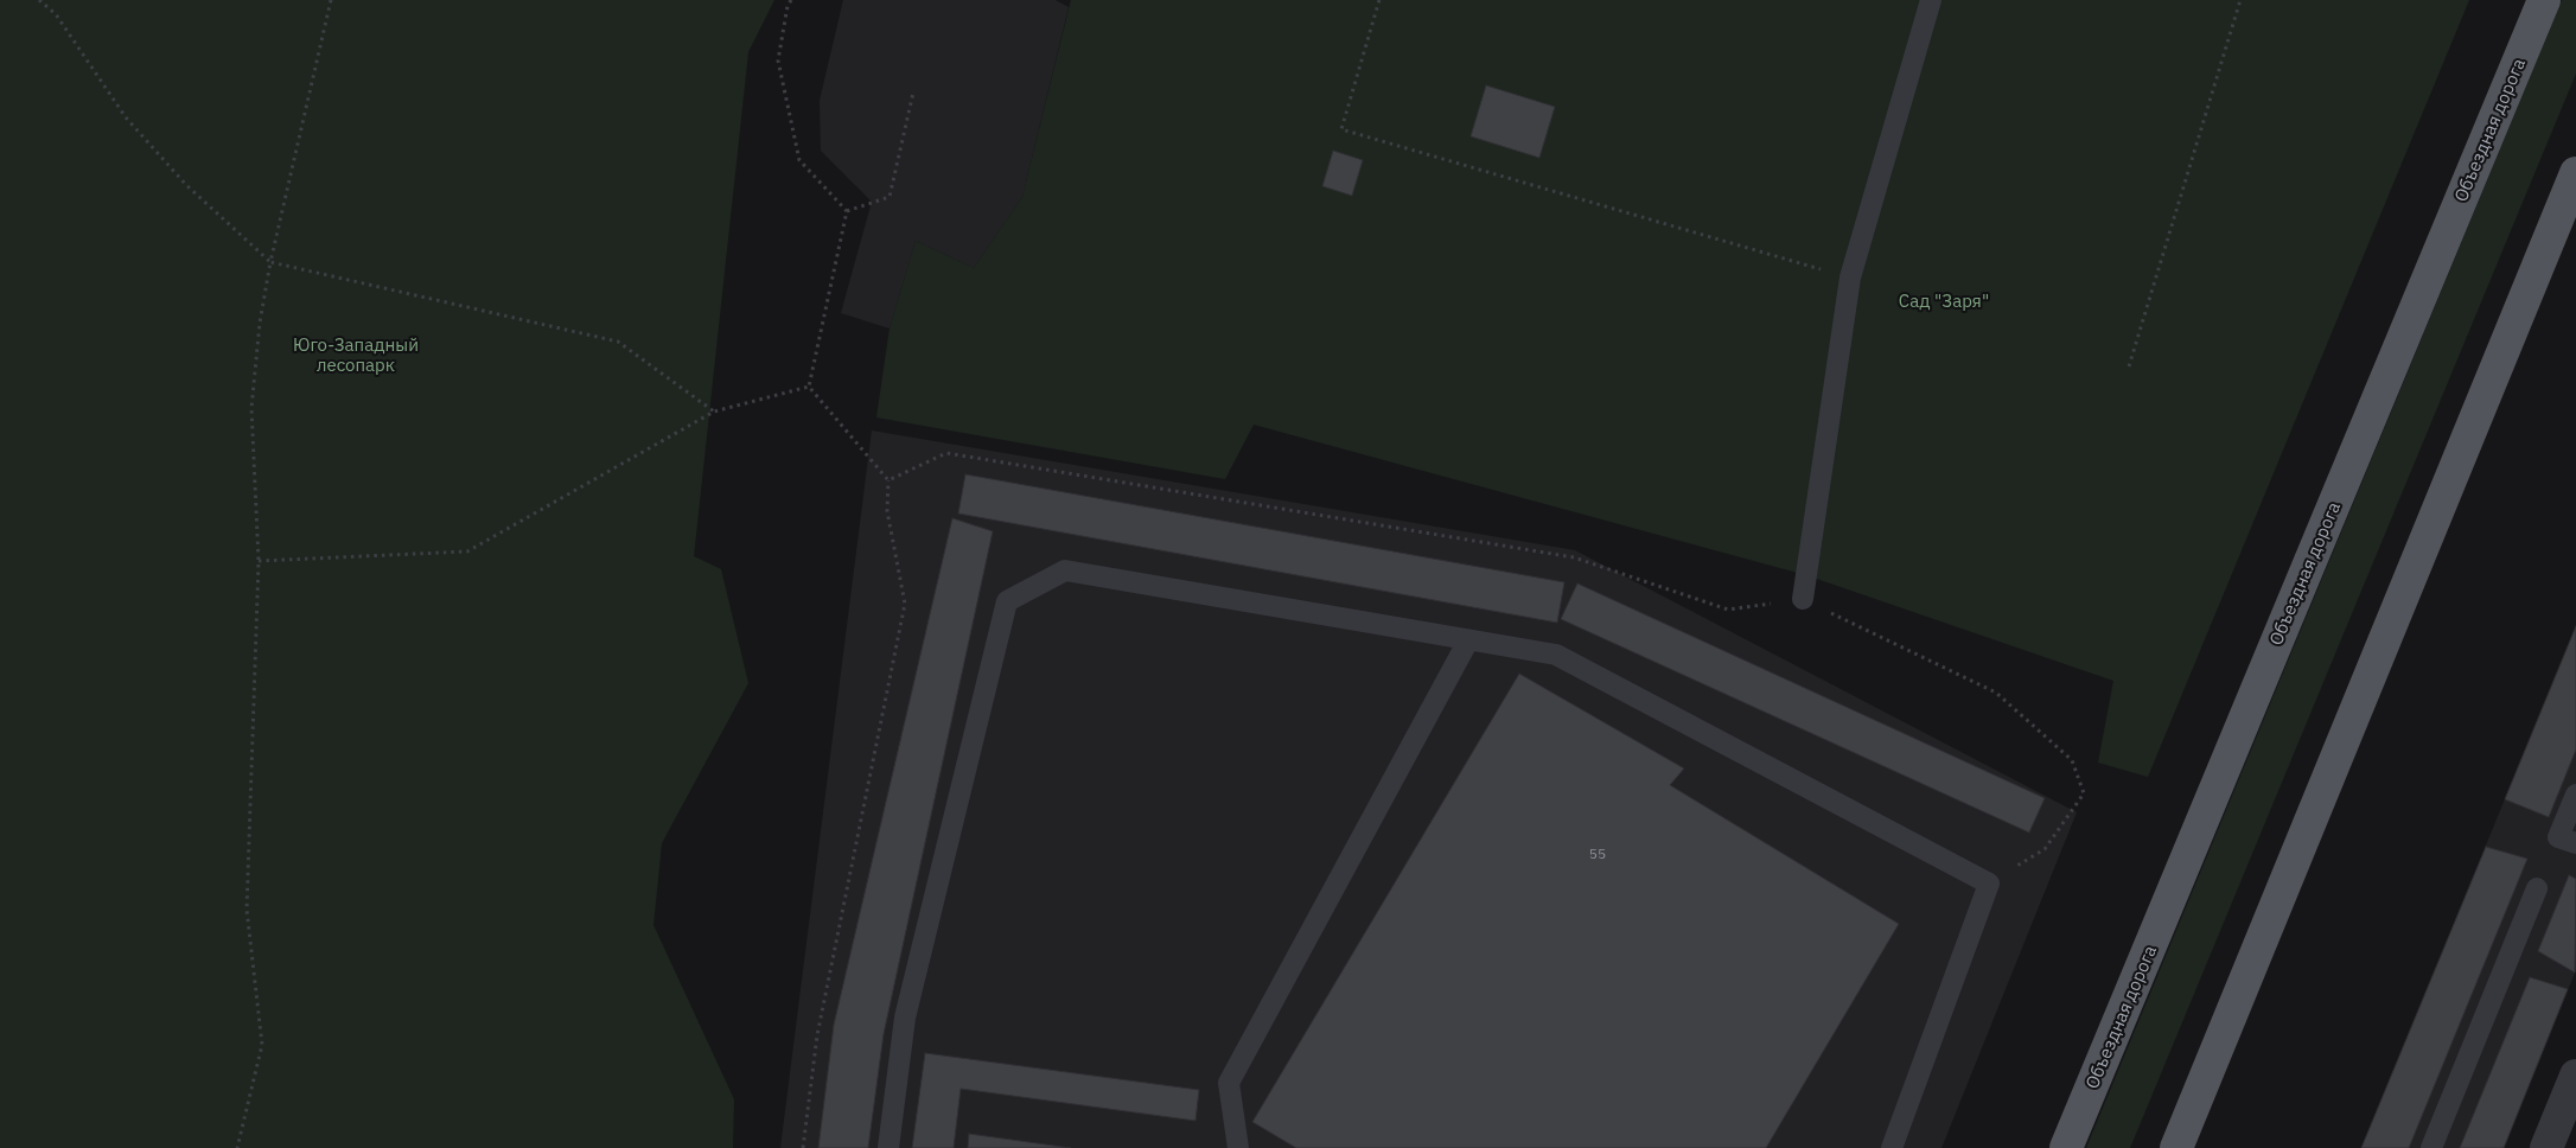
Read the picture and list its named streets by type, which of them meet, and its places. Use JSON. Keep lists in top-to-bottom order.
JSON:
{
  "streets": {
    "main road": ["Объездная дорога"]
  },
  "parks": ["Сад \"Заря\"", "Юго-Западный лесопарк"],
  "house_numbers": ["55"]
}
